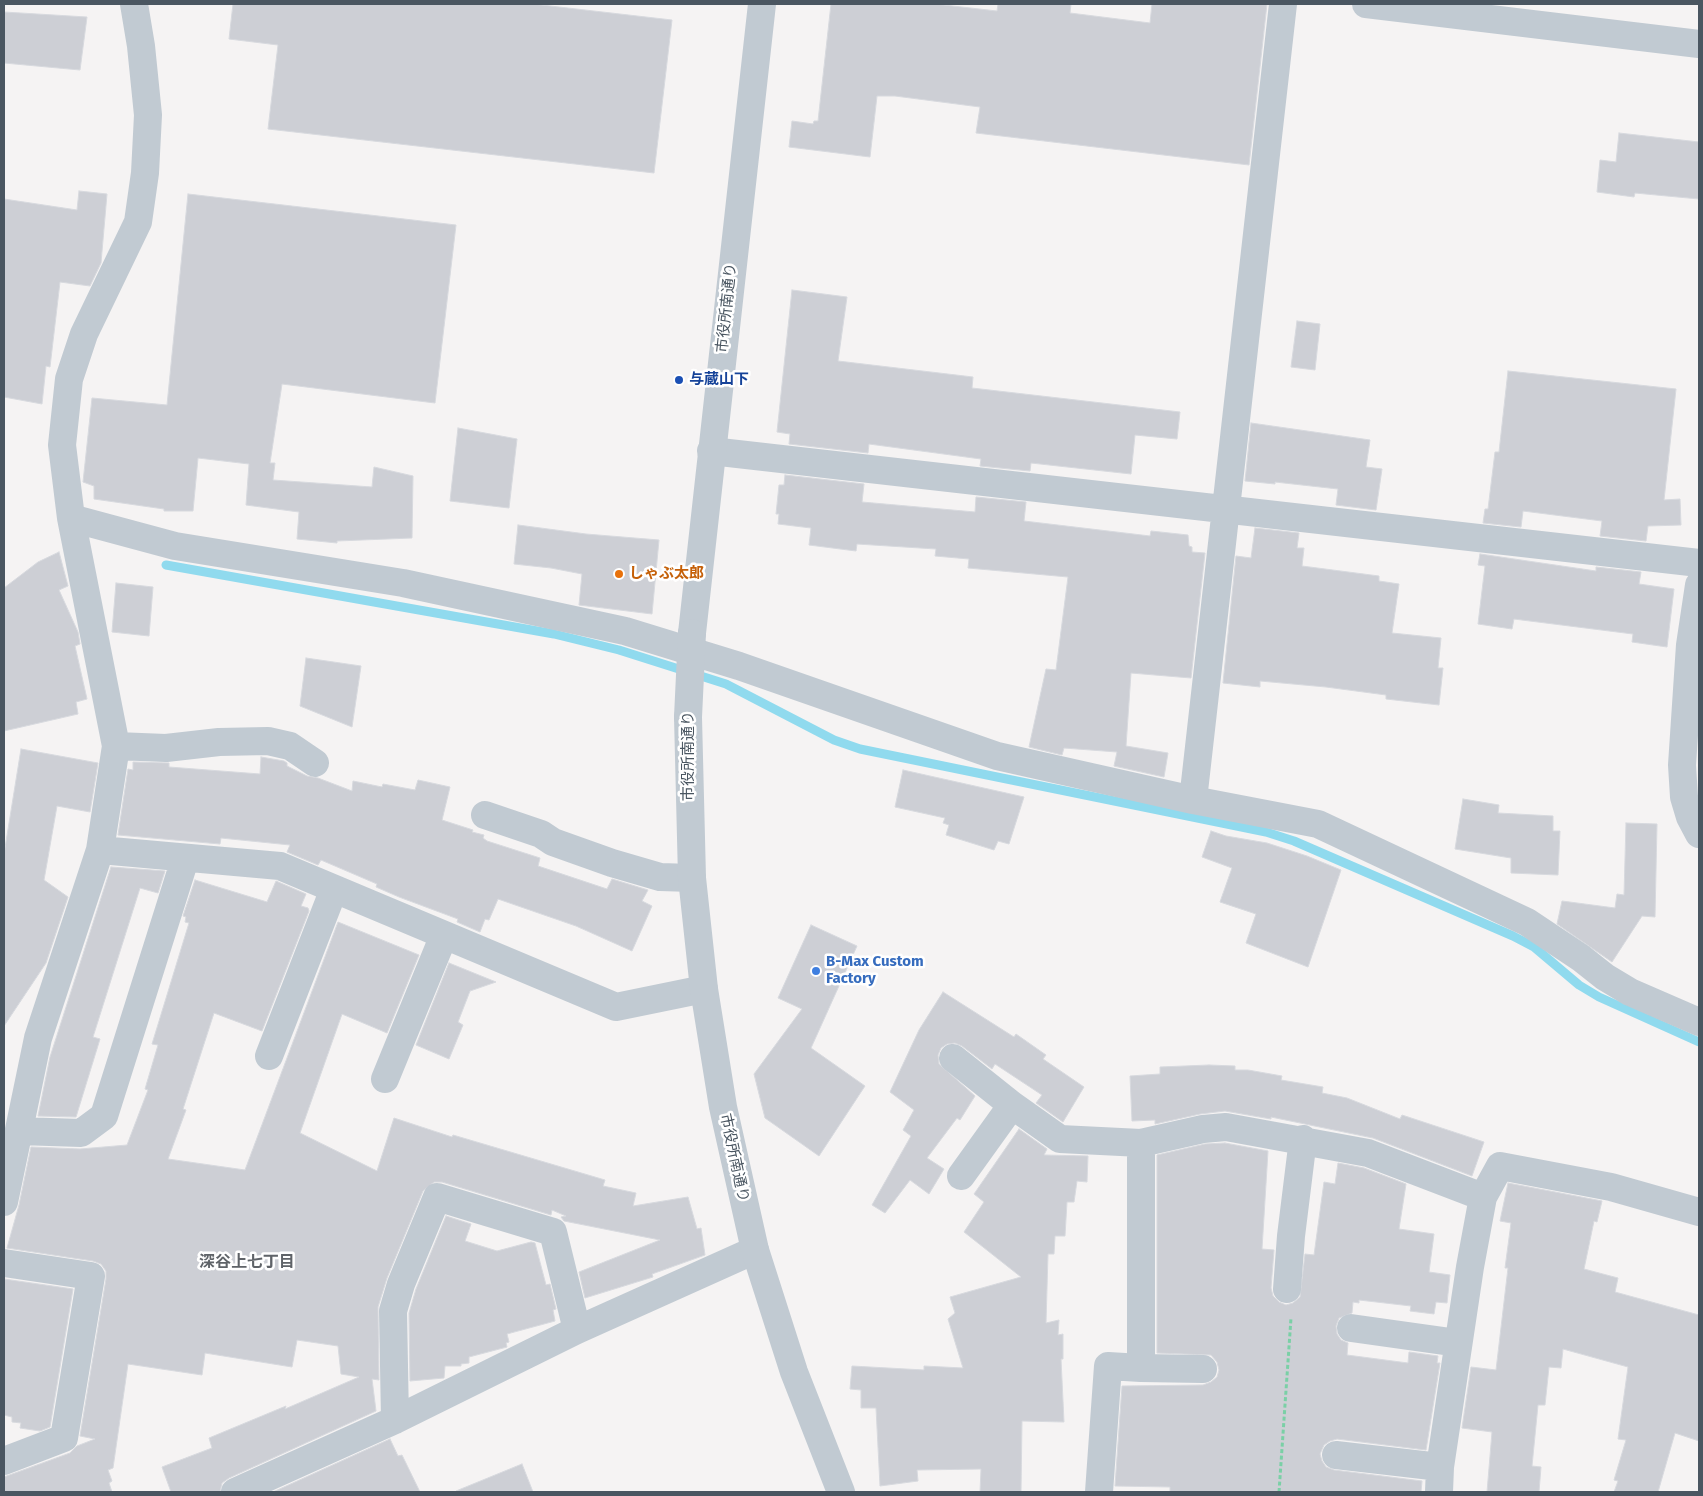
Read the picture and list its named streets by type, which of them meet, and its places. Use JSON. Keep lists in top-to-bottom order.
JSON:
{
  "streets": {
    "street": ["市役所南通り"]
  },
  "districts": ["深谷上七丁目"],
  "places": ["与蔵山下", "しゃぶ太郎", "B-Max Custom Factory"]
}
